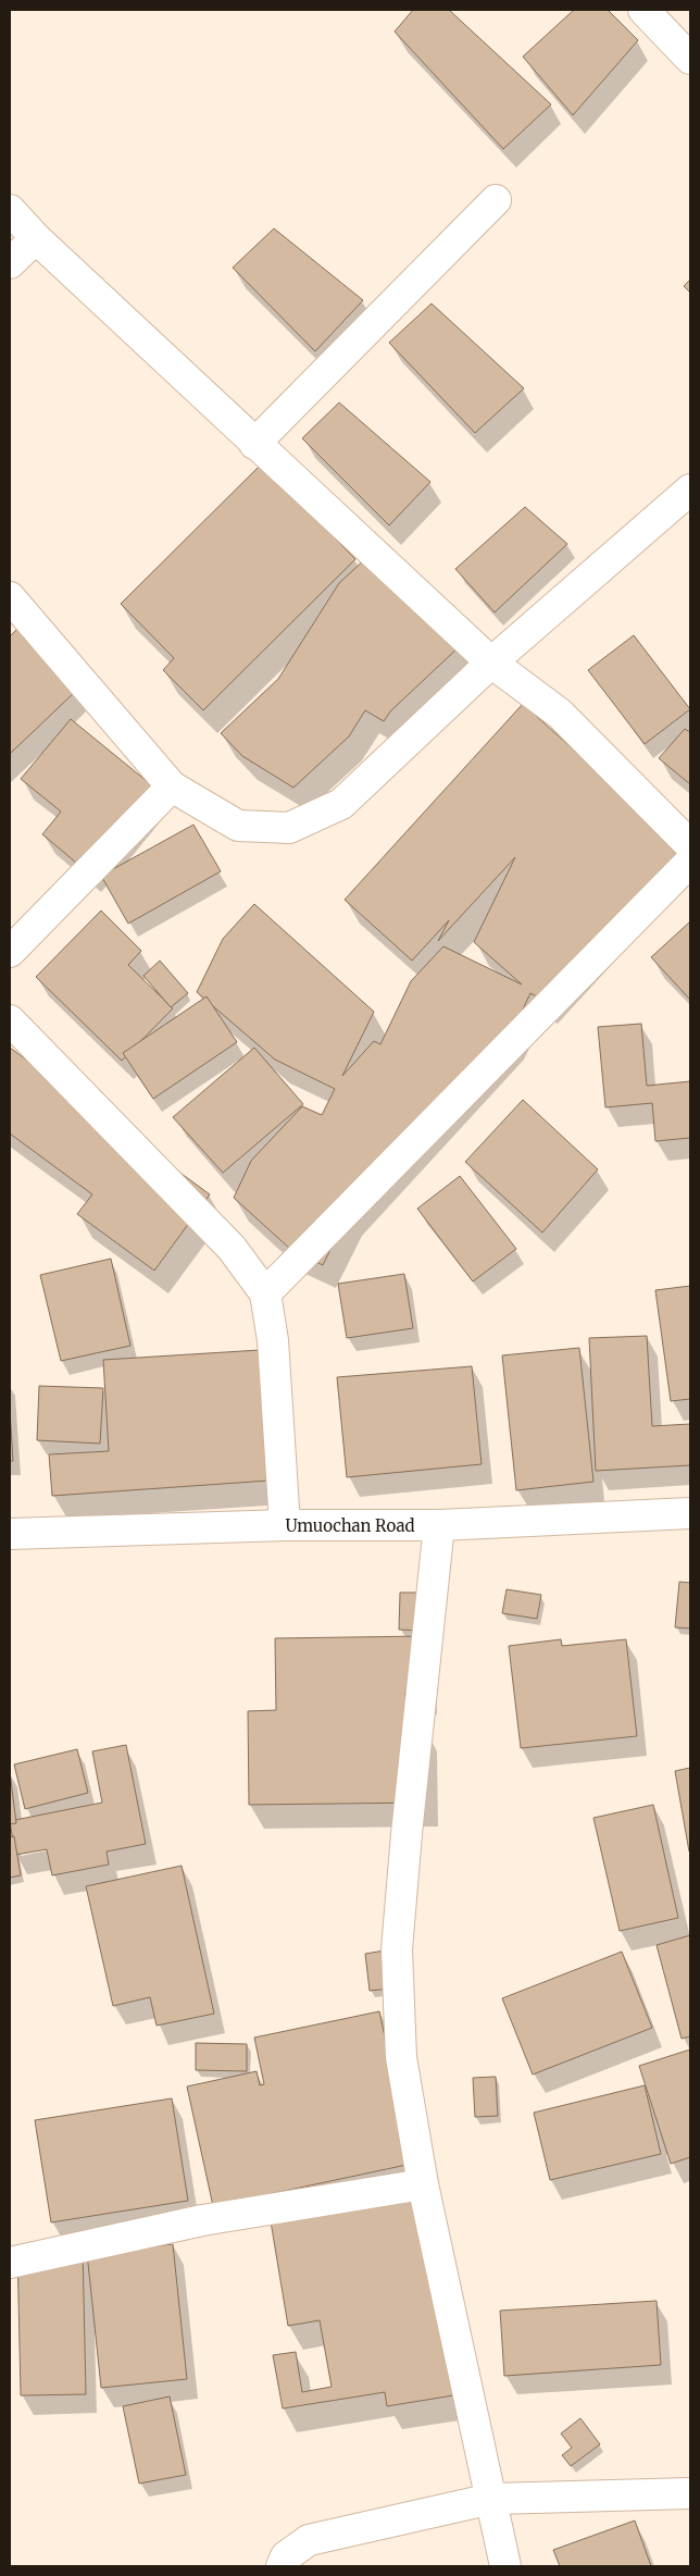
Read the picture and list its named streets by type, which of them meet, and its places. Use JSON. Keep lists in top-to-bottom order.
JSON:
{
  "streets": {
    "street": ["Umuochan Road"]
  }
}
